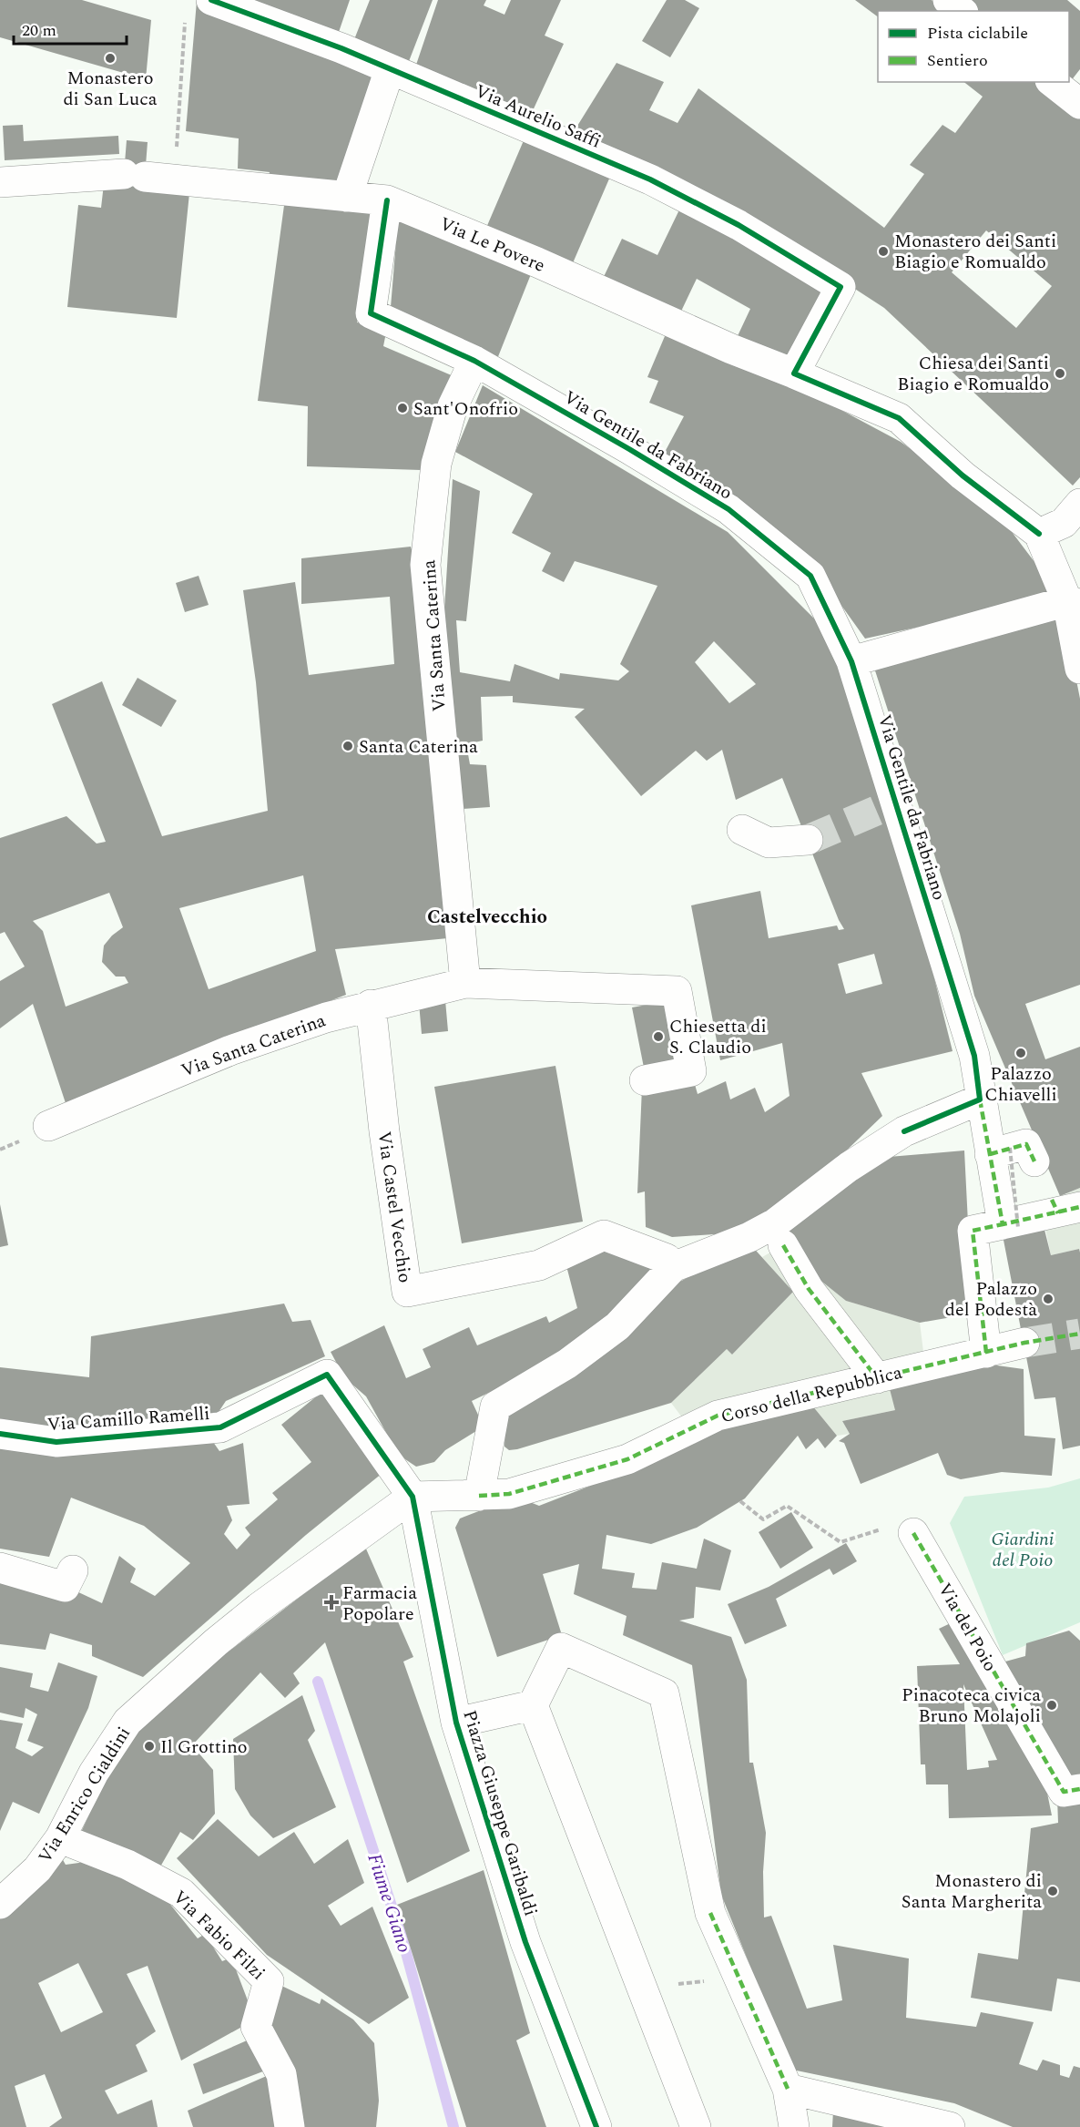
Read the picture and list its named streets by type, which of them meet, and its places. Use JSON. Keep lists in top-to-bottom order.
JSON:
{
  "streets": {
    "street": [
      "Via Aurelio Saffi",
      "Via Le Povere",
      "Via Gentile da Fabriano",
      "Via Santa Caterina",
      "Via Castel Vecchio",
      "Corso della Repubblica",
      "Via Camillo Ramelli",
      "Via del Poio",
      "Via Enrico Cialdini",
      "Piazza Giuseppe Garibaldi",
      "Via Fabio Filzi"
    ]
  },
  "crossings": [
    ["Via Aurelio Saffi", "Via Le Povere"],
    ["Via Le Povere", "Via Gentile da Fabriano"],
    ["Via Gentile da Fabriano", "Via Santa Caterina"],
    ["Via Santa Caterina", "Via Castel Vecchio"],
    ["Corso della Repubblica", "Via Camillo Ramelli"],
    ["Corso della Repubblica", "Via Enrico Cialdini"],
    ["Corso della Repubblica", "Piazza Giuseppe Garibaldi"],
    ["Via Camillo Ramelli", "Via Enrico Cialdini"],
    ["Via Camillo Ramelli", "Piazza Giuseppe Garibaldi"],
    ["Via Enrico Cialdini", "Piazza Giuseppe Garibaldi"],
    ["Via Enrico Cialdini", "Via Fabio Filzi"]
  ],
  "districts": ["Castelvecchio"],
  "water": ["Fiume Giano"],
  "parks": ["Giardini del Poio"],
  "places": {
    "other": [
      "Monastero di San Luca",
      "Monastero dei Santi Biagio e Romualdo",
      "Chiesa dei Santi Biagio e Romualdo",
      "Sant'Onofrio",
      "Santa Caterina",
      "Chiesetta di S. Claudio",
      "Palazzo Chiavelli",
      "Palazzo del Podestà",
      "Pinacoteca civica Bruno Molajoli",
      "Il Grottino",
      "Monastero di Santa Margherita"
    ],
    "health": ["Farmacia Popolare"]
  },
  "legend": ["Pista ciclabile", "Sentiero"],
  "scale_bar": "20 m"
}
